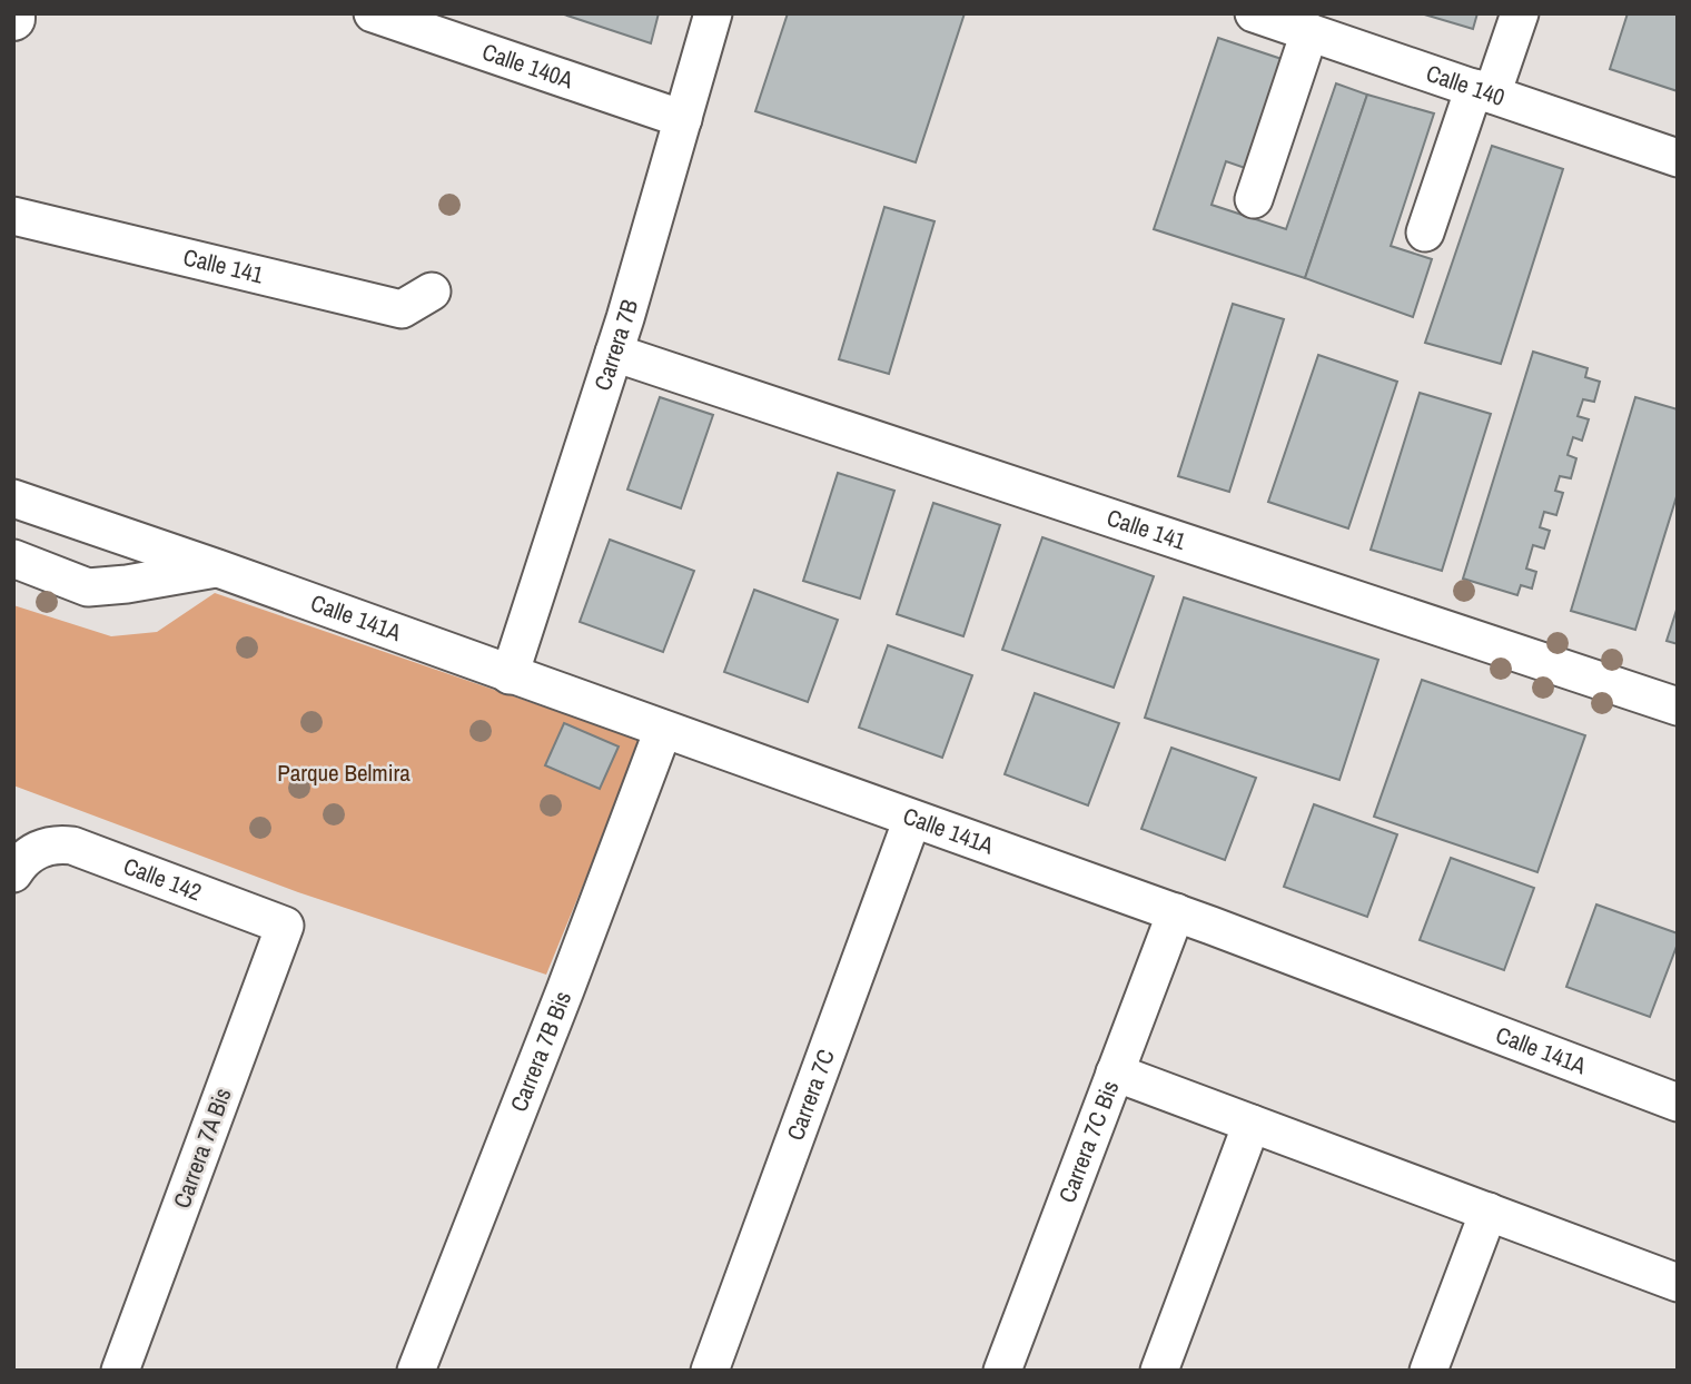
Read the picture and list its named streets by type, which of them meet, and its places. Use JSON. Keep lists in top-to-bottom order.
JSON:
{
  "streets": {
    "street": [
      "Calle 140A",
      "Calle 140",
      "Calle 141",
      "Carrera 7B",
      "Calle 141A",
      "Calle 142",
      "Carrera 7B Bis",
      "Carrera 7C",
      "Carrera 7C Bis",
      "Carrera 7A Bis"
    ]
  },
  "crossings": [
    ["Calle 140A", "Carrera 7B"],
    ["Calle 141", "Carrera 7B"],
    ["Carrera 7B", "Calle 141A"],
    ["Calle 141A", "Carrera 7B Bis"],
    ["Calle 141A", "Carrera 7C"],
    ["Calle 141A", "Carrera 7C Bis"],
    ["Calle 142", "Carrera 7A Bis"]
  ],
  "parks": ["Parque Belmira"]
}
